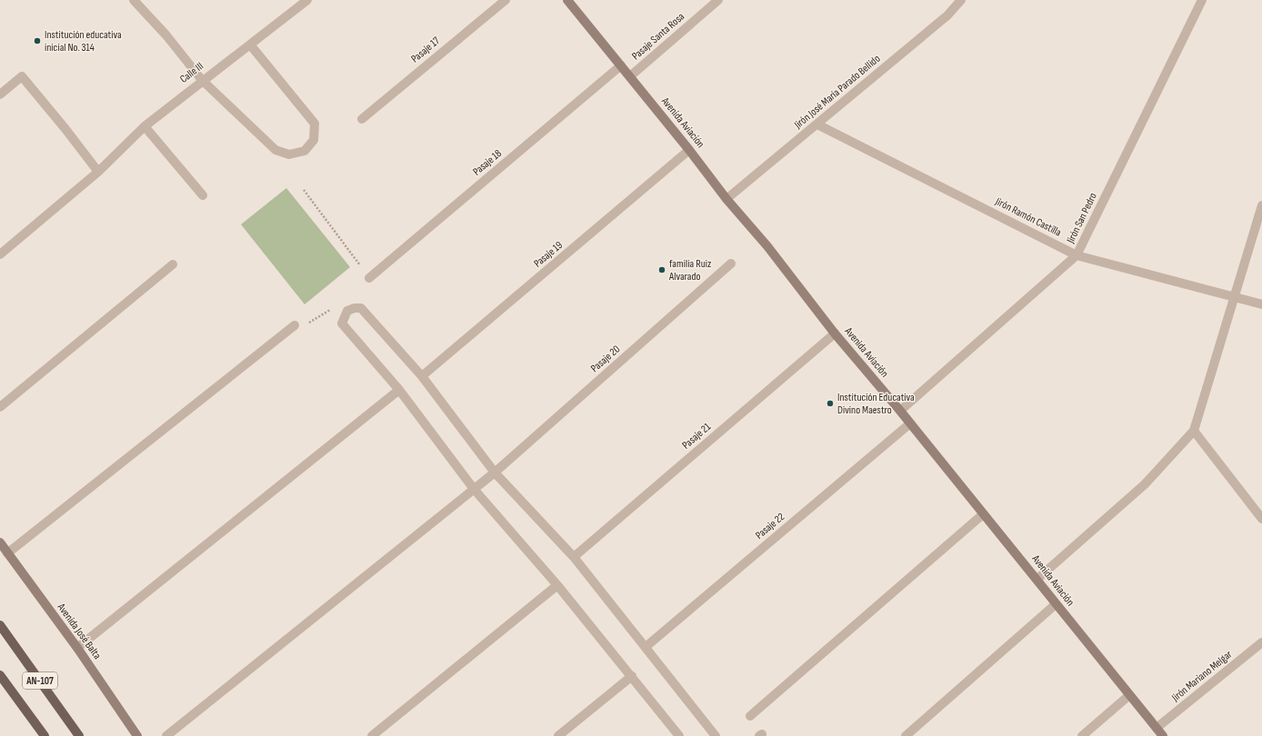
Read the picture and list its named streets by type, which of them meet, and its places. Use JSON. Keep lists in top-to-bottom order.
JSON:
{
  "streets": {
    "main road": ["AN-107"],
    "street": [
      "Pasaje Santa Rosa",
      "Pasaje 17",
      "Calle III",
      "Jirón José María Parado Bellido",
      "Avenida Aviación",
      "Pasaje 18",
      "Jirón Ramón Castilla",
      "Jirón San Pedro",
      "Pasaje 19",
      "Pasaje 20",
      "Pasaje 21",
      "Pasaje 22",
      "Avenida José Balta",
      "Jirón Mariano Melgar"
    ]
  },
  "crossings": [
    ["Pasaje Santa Rosa", "Avenida Aviación"],
    ["Jirón José María Parado Bellido", "Avenida Aviación"],
    ["Jirón José María Parado Bellido", "Jirón Ramón Castilla"],
    ["Avenida Aviación", "Pasaje 18"],
    ["Avenida Aviación", "Jirón San Pedro"],
    ["Avenida Aviación", "Pasaje 19"],
    ["Avenida Aviación", "Pasaje 21"],
    ["Avenida Aviación", "Pasaje 22"],
    ["Avenida Aviación", "Jirón Mariano Melgar"],
    ["Jirón Ramón Castilla", "Jirón San Pedro"]
  ],
  "places": ["Institución educativa inicial No. 314", "familia Ruiz Alvarado", "Institución Educativa Divino Maestro"]
}
